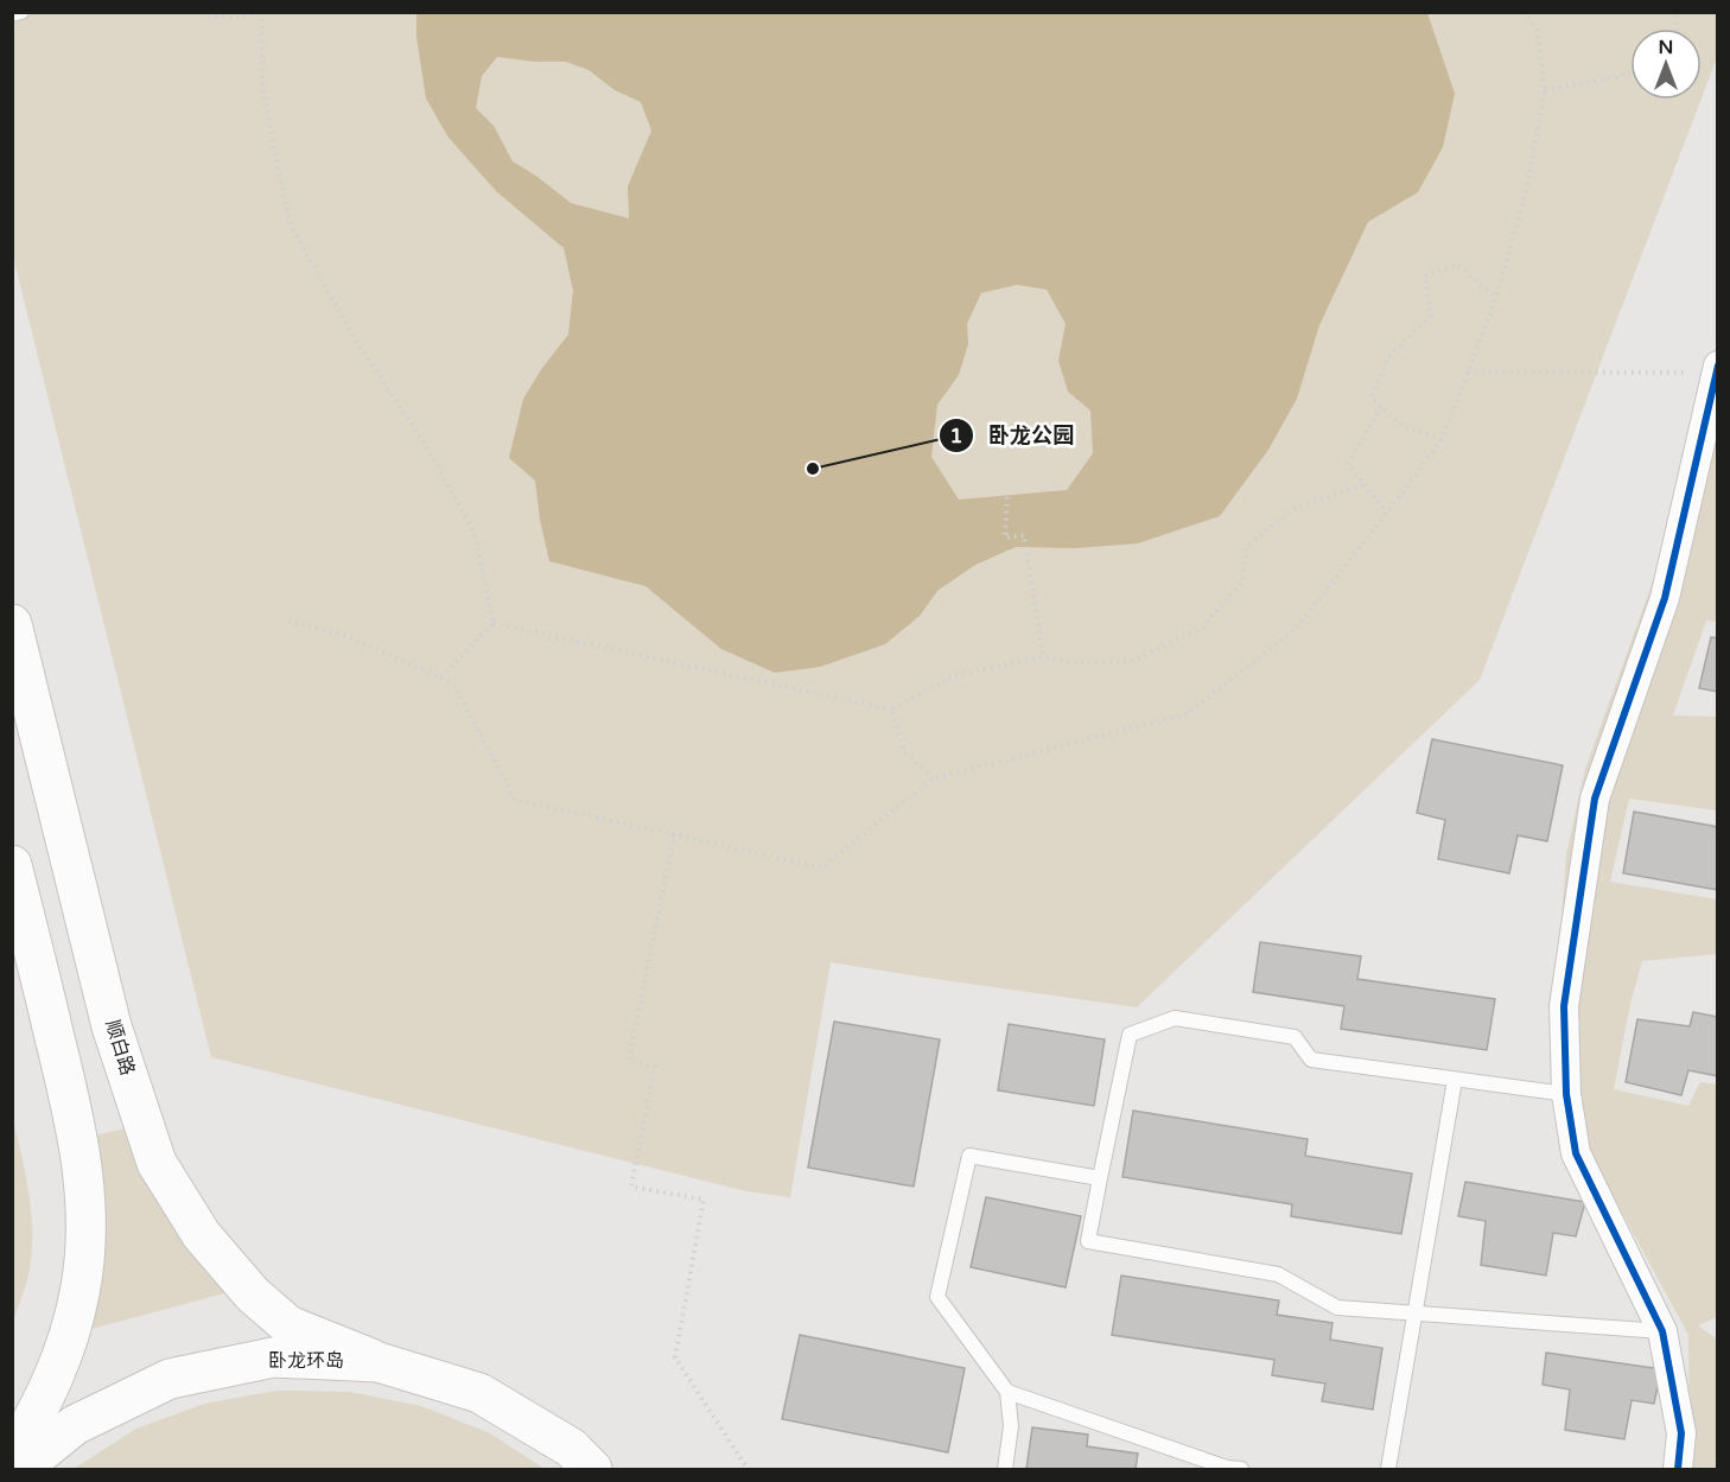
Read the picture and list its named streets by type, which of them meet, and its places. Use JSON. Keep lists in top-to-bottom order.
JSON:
{
  "streets": {
    "main road": ["顺白路", "卧龙环岛"]
  },
  "crossings": [
    ["顺白路", "卧龙环岛"]
  ],
  "places": ["卧龙公园"],
  "north": "top"
}
